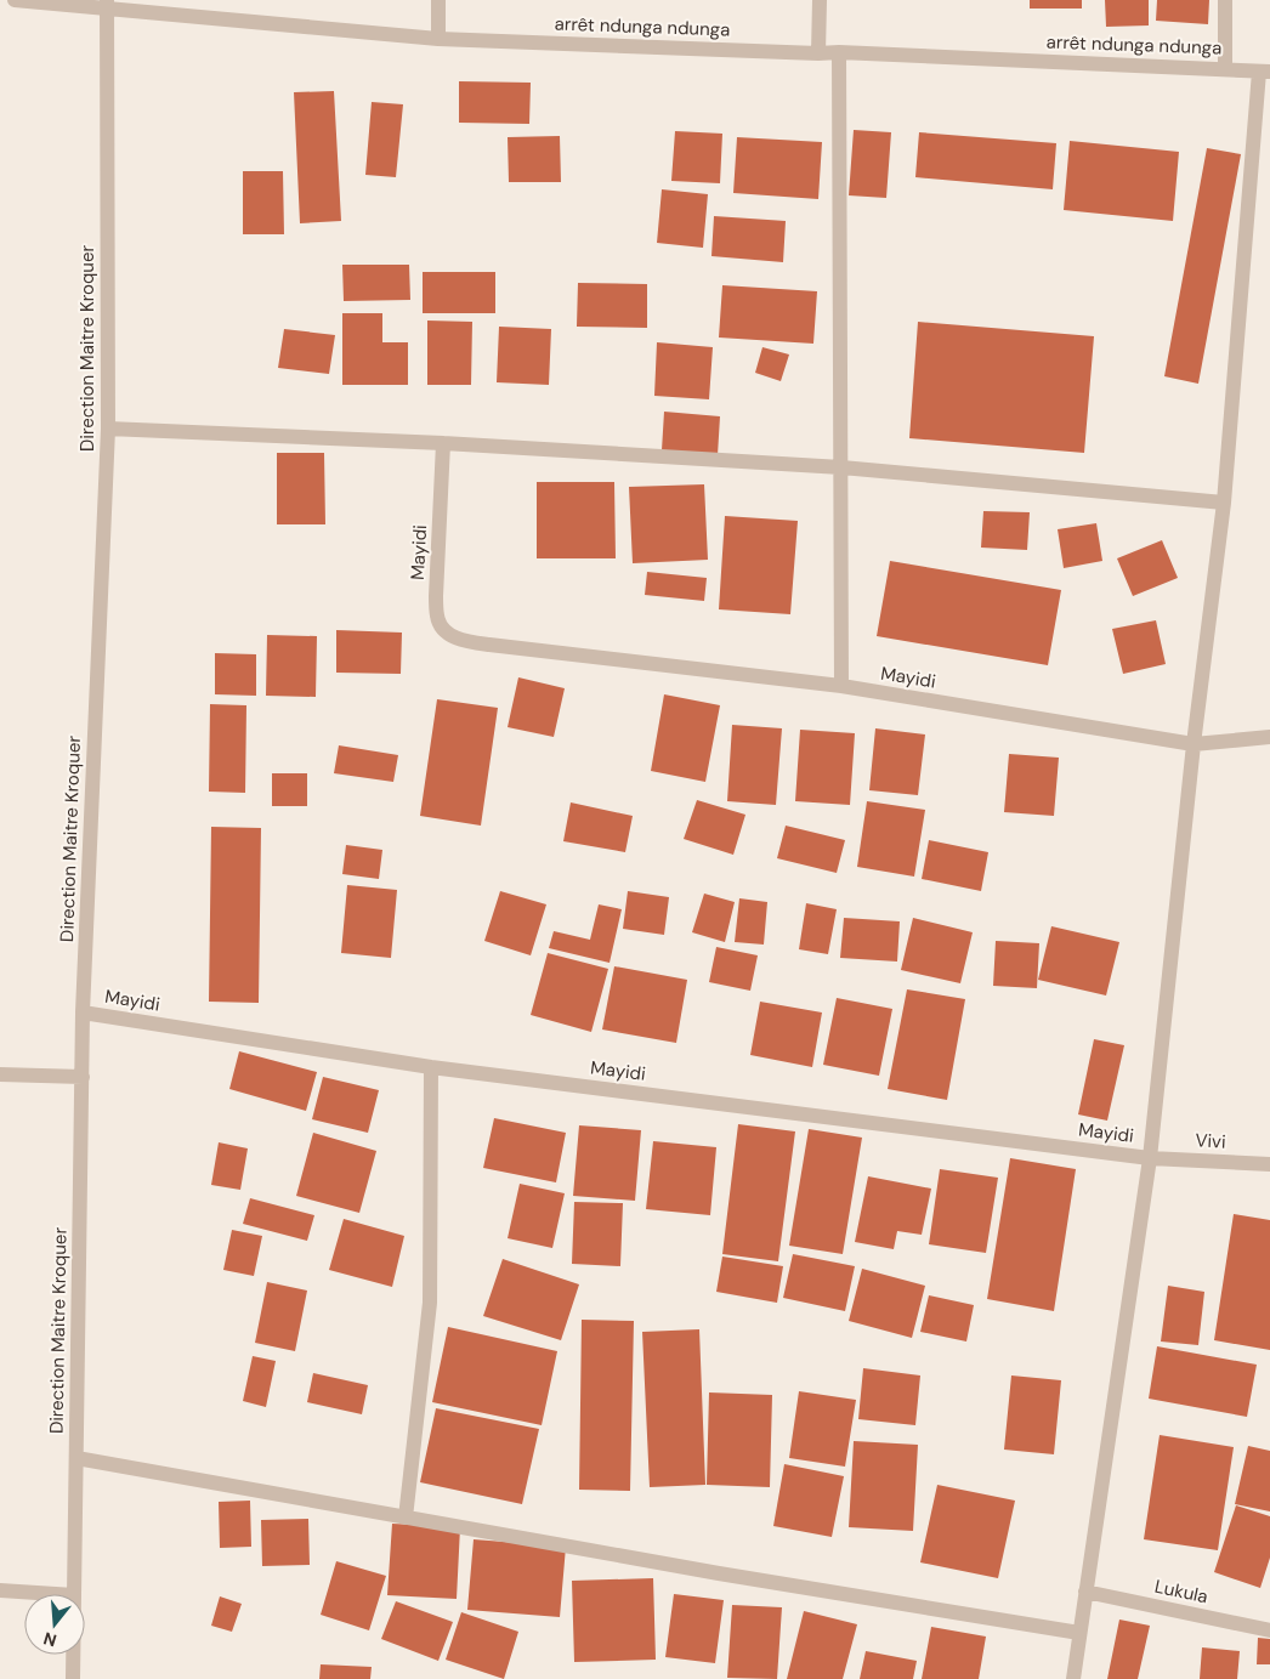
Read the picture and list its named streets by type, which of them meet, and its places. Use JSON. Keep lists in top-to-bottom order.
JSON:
{
  "streets": {
    "street": [
      "arrêt ndunga ndunga",
      "Direction Maitre Kroquer",
      "Mayidi",
      "Vivi",
      "Lukula"
    ]
  },
  "crossings": [
    ["arrêt ndunga ndunga", "Direction Maitre Kroquer"],
    ["Direction Maitre Kroquer", "Mayidi"],
    ["Mayidi", "Vivi"]
  ],
  "north": "bottom"
}
